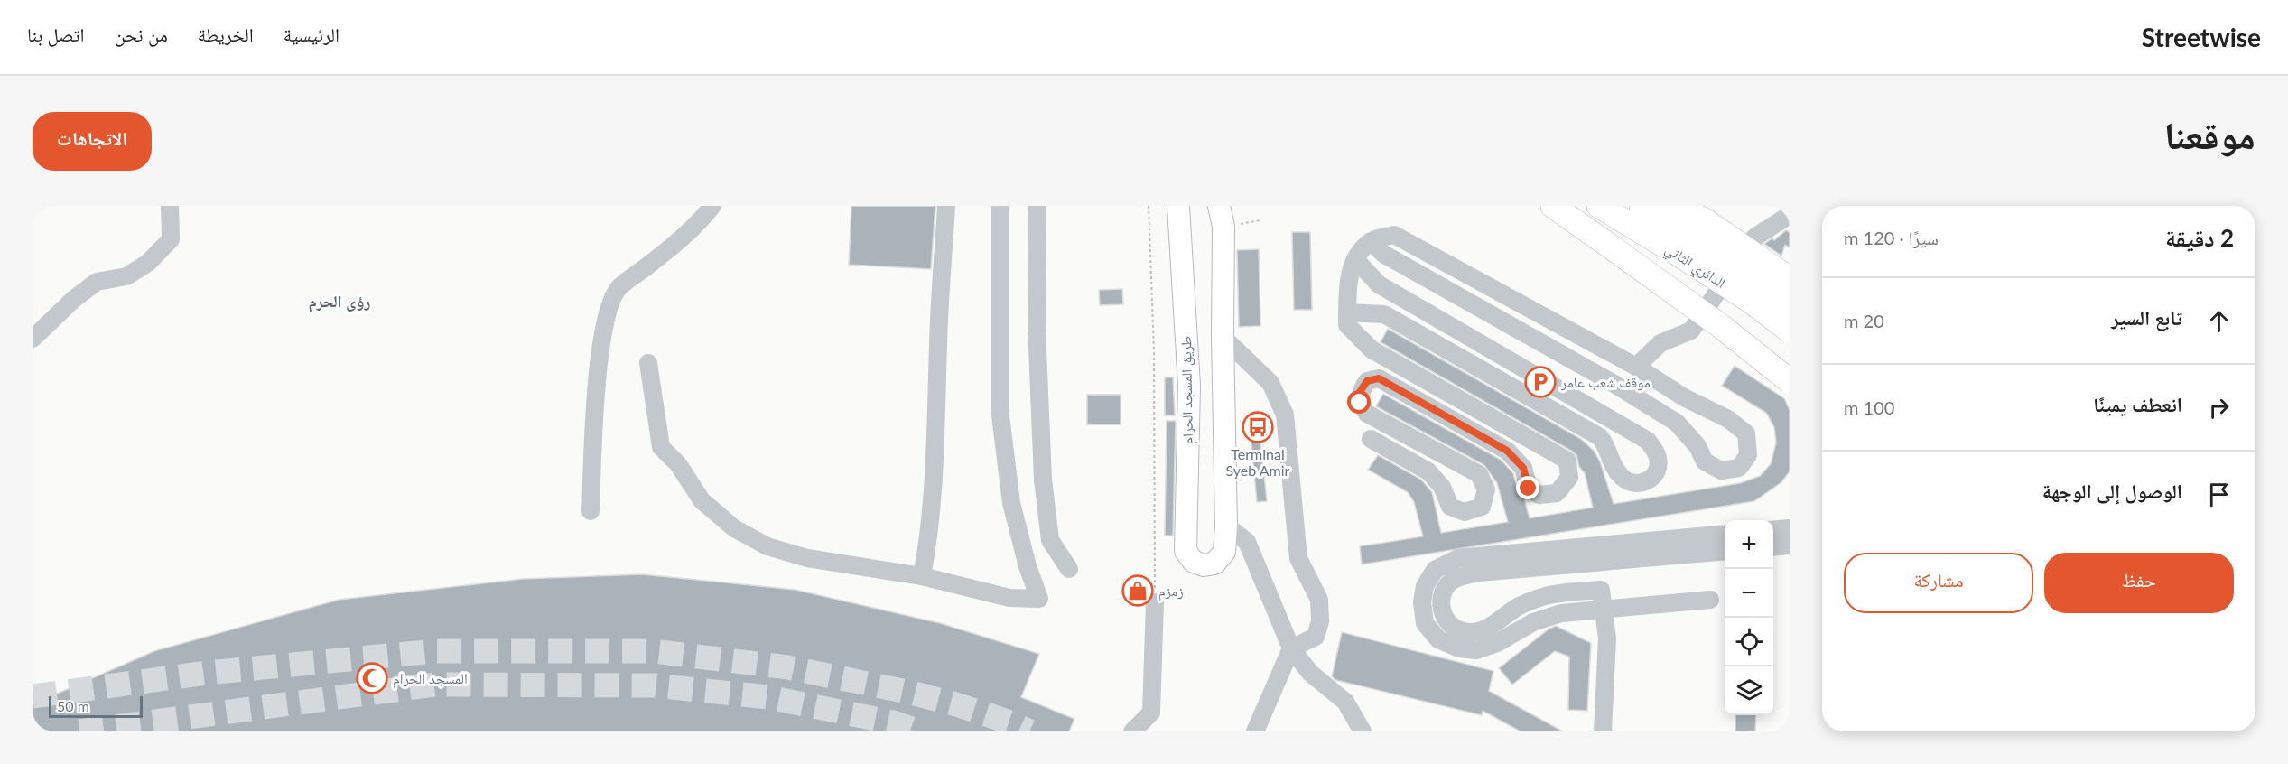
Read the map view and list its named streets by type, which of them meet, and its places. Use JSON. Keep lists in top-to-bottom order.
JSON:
{
  "streets": {
    "highway": ["الدائري الثاني"],
    "main road": ["طريق المسجد الحرام"]
  },
  "districts": ["رؤى الحرم"],
  "places": {
    "parking": ["موقف شعب عامر"],
    "bus stop": ["Terminal Syeb Amir"],
    "shop": ["زمزم"],
    "mosque": ["المسجد الحرام"]
  },
  "scale_bar": "50 m",
  "page": {
    "header": "Streetwise",
    "nav": [
      "الرئيسية",
      "الخريطة",
      "من نحن",
      "اتصل بنا"
    ],
    "title": "موقعنا",
    "buttons": [
      "الاتجاهات",
      ["حفظ", "مشاركة"]
    ],
    "heading": ["2 دقيقة", "سيرًا · 120 m"],
    "list": [
      ["تابع السير", "20 m"],
      ["انعطف يمينًا", "100 m"],
      "الوصول إلى الوجهة"
    ],
    "map_buttons": ["+", "−"],
    "scale": "50 m"
  }
}
